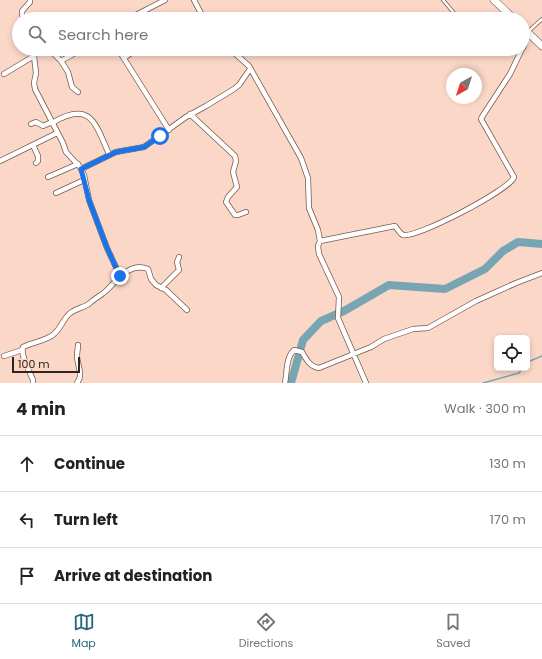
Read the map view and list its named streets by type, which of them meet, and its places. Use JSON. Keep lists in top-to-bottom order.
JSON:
{
  "scale_bar": "100 m",
  "north": "bottom left",
  "page": {
    "search": "Search here",
    "scale": "100 m",
    "heading": ["4 min", "Walk · 300 m"],
    "list": [
      ["Continue", "130 m"],
      ["Turn left", "170 m"],
      "Arrive at destination"
    ],
    "nav": ["Map", "Directions", "Saved"]
  }
}
